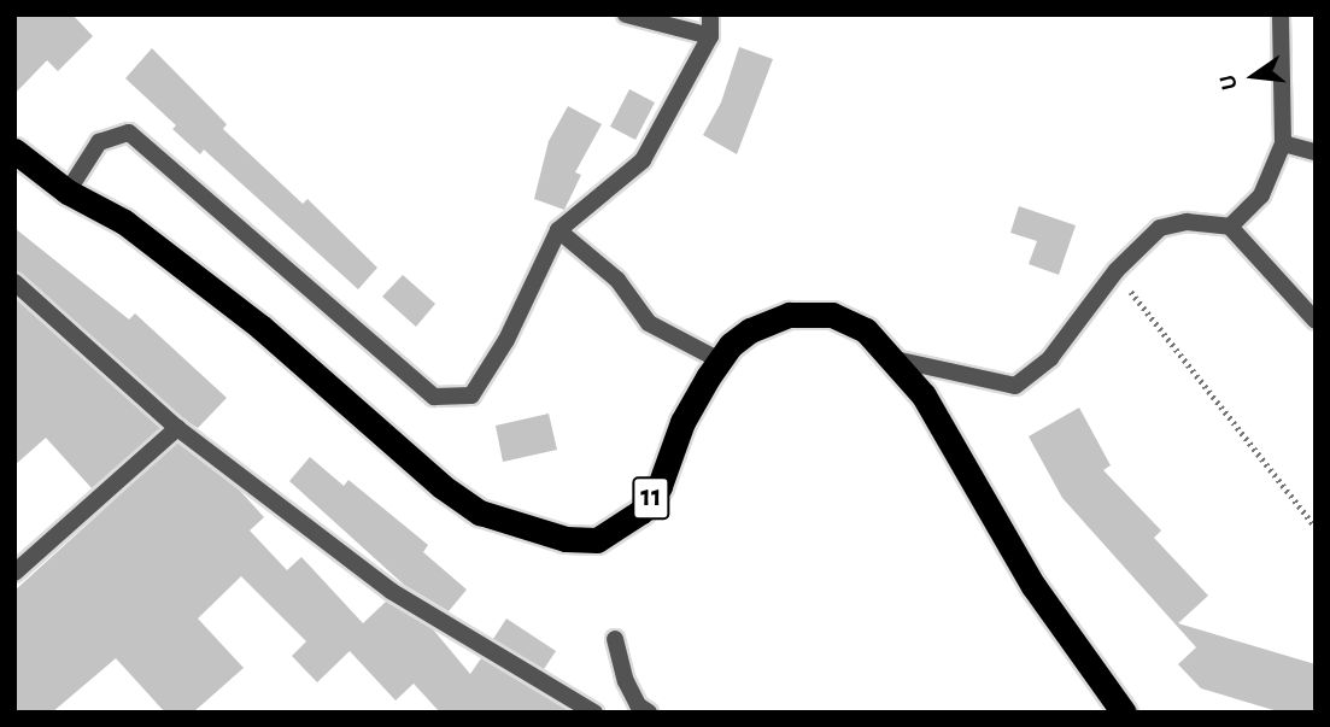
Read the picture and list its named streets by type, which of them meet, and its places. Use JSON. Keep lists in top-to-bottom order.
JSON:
{
  "streets": {
    "highway": ["11"]
  },
  "north": "left"
}
